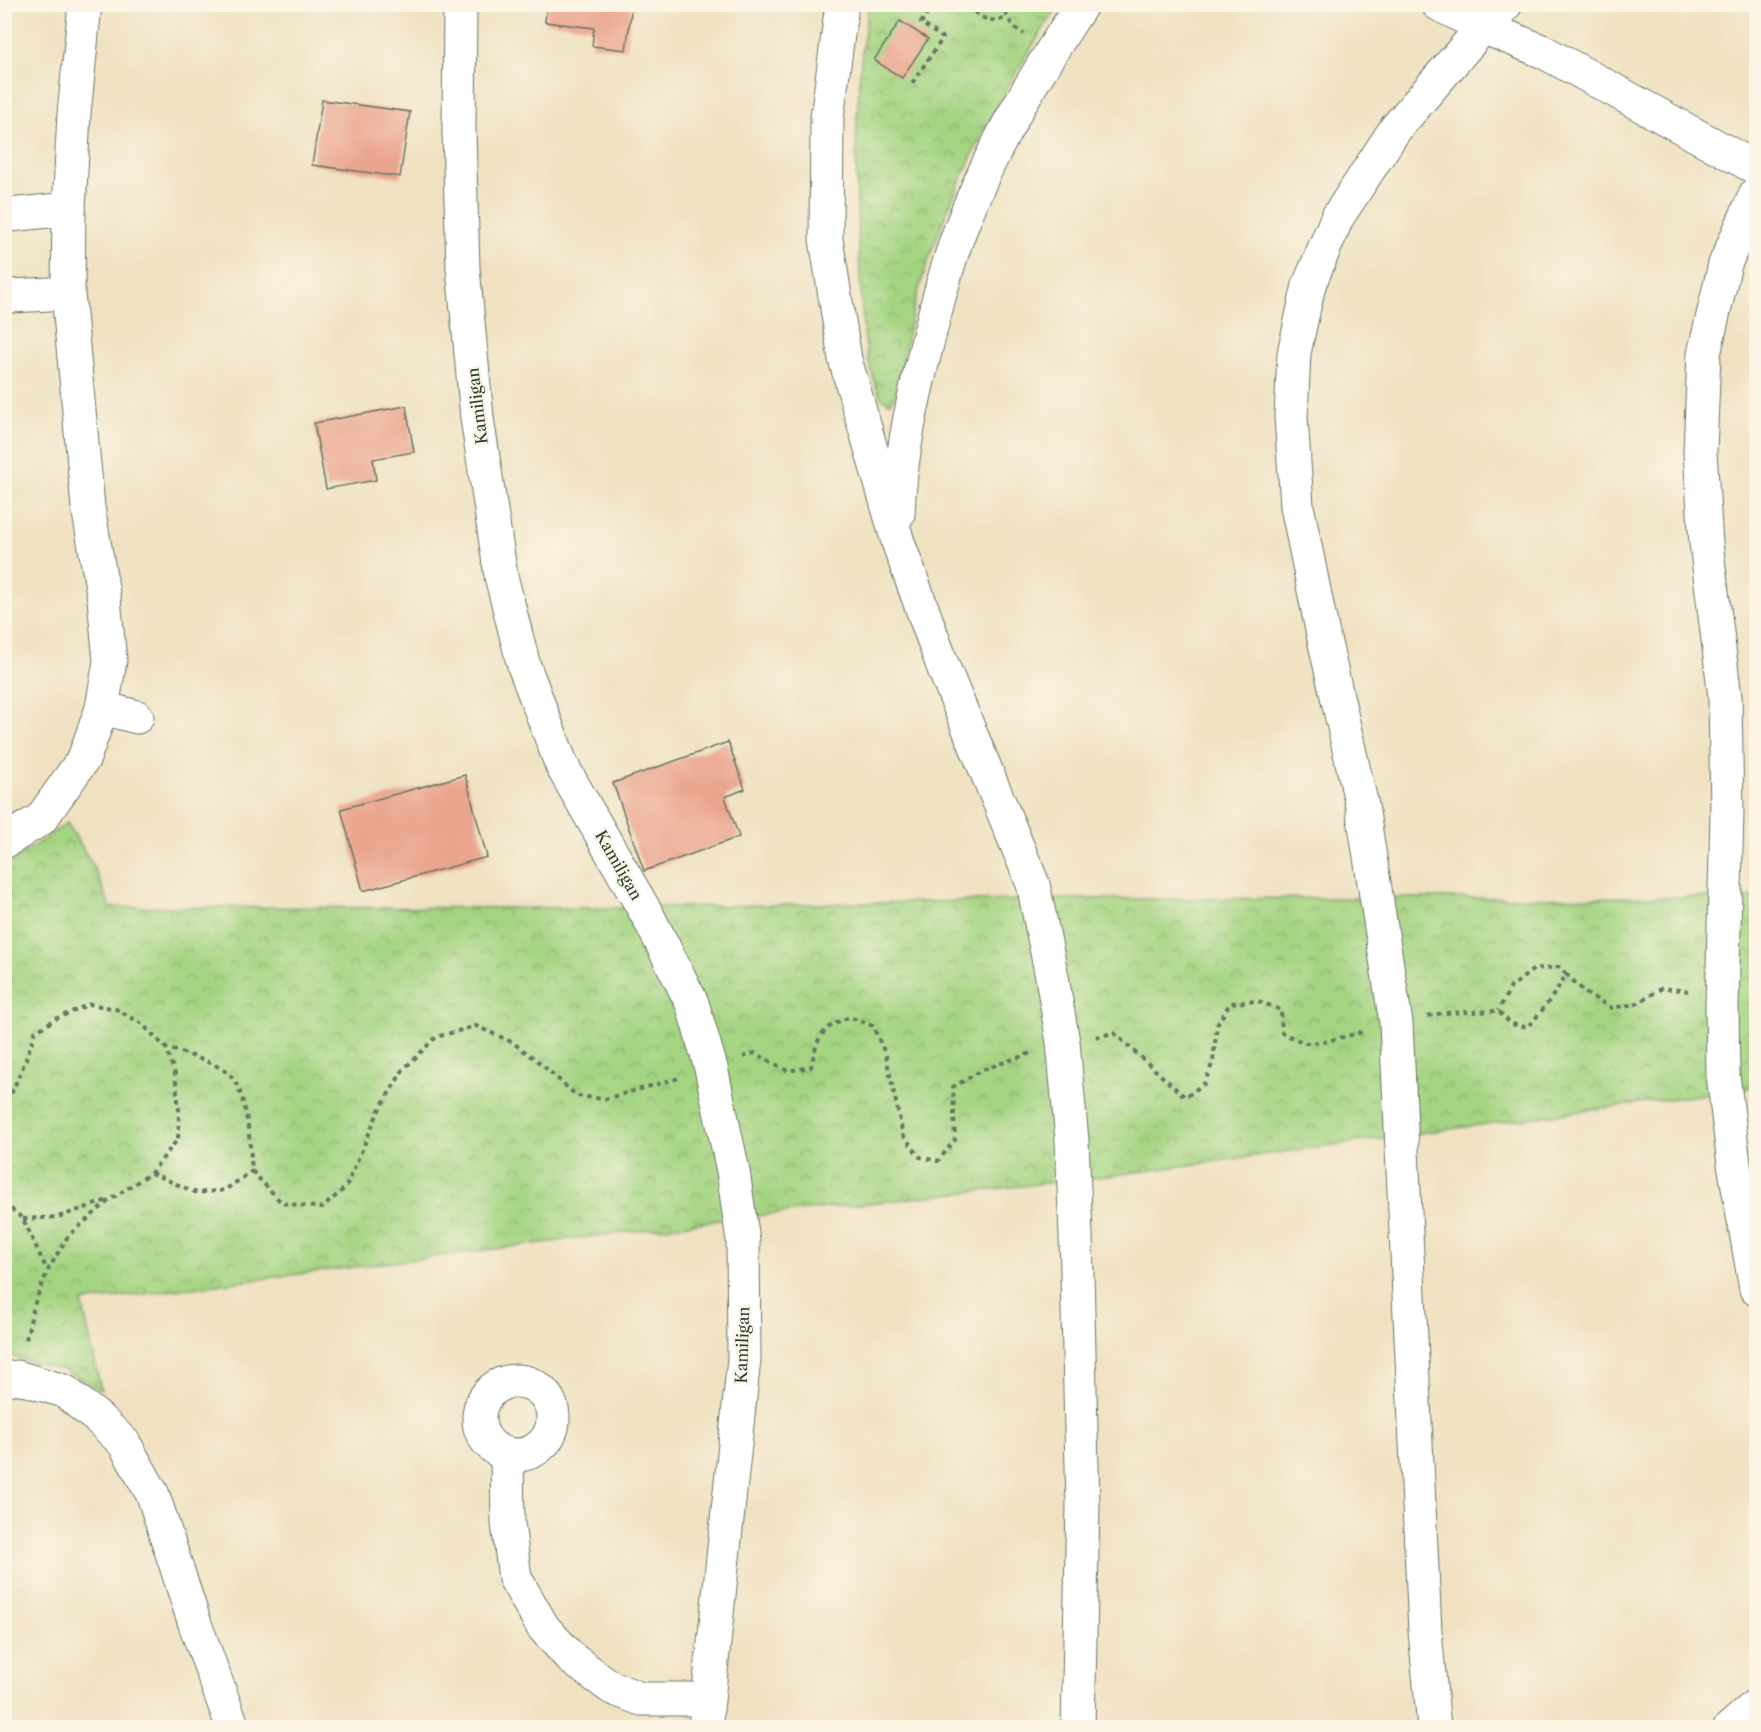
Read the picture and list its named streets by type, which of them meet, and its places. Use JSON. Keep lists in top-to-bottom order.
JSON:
{
  "streets": {
    "street": ["Kamiligan"]
  }
}
